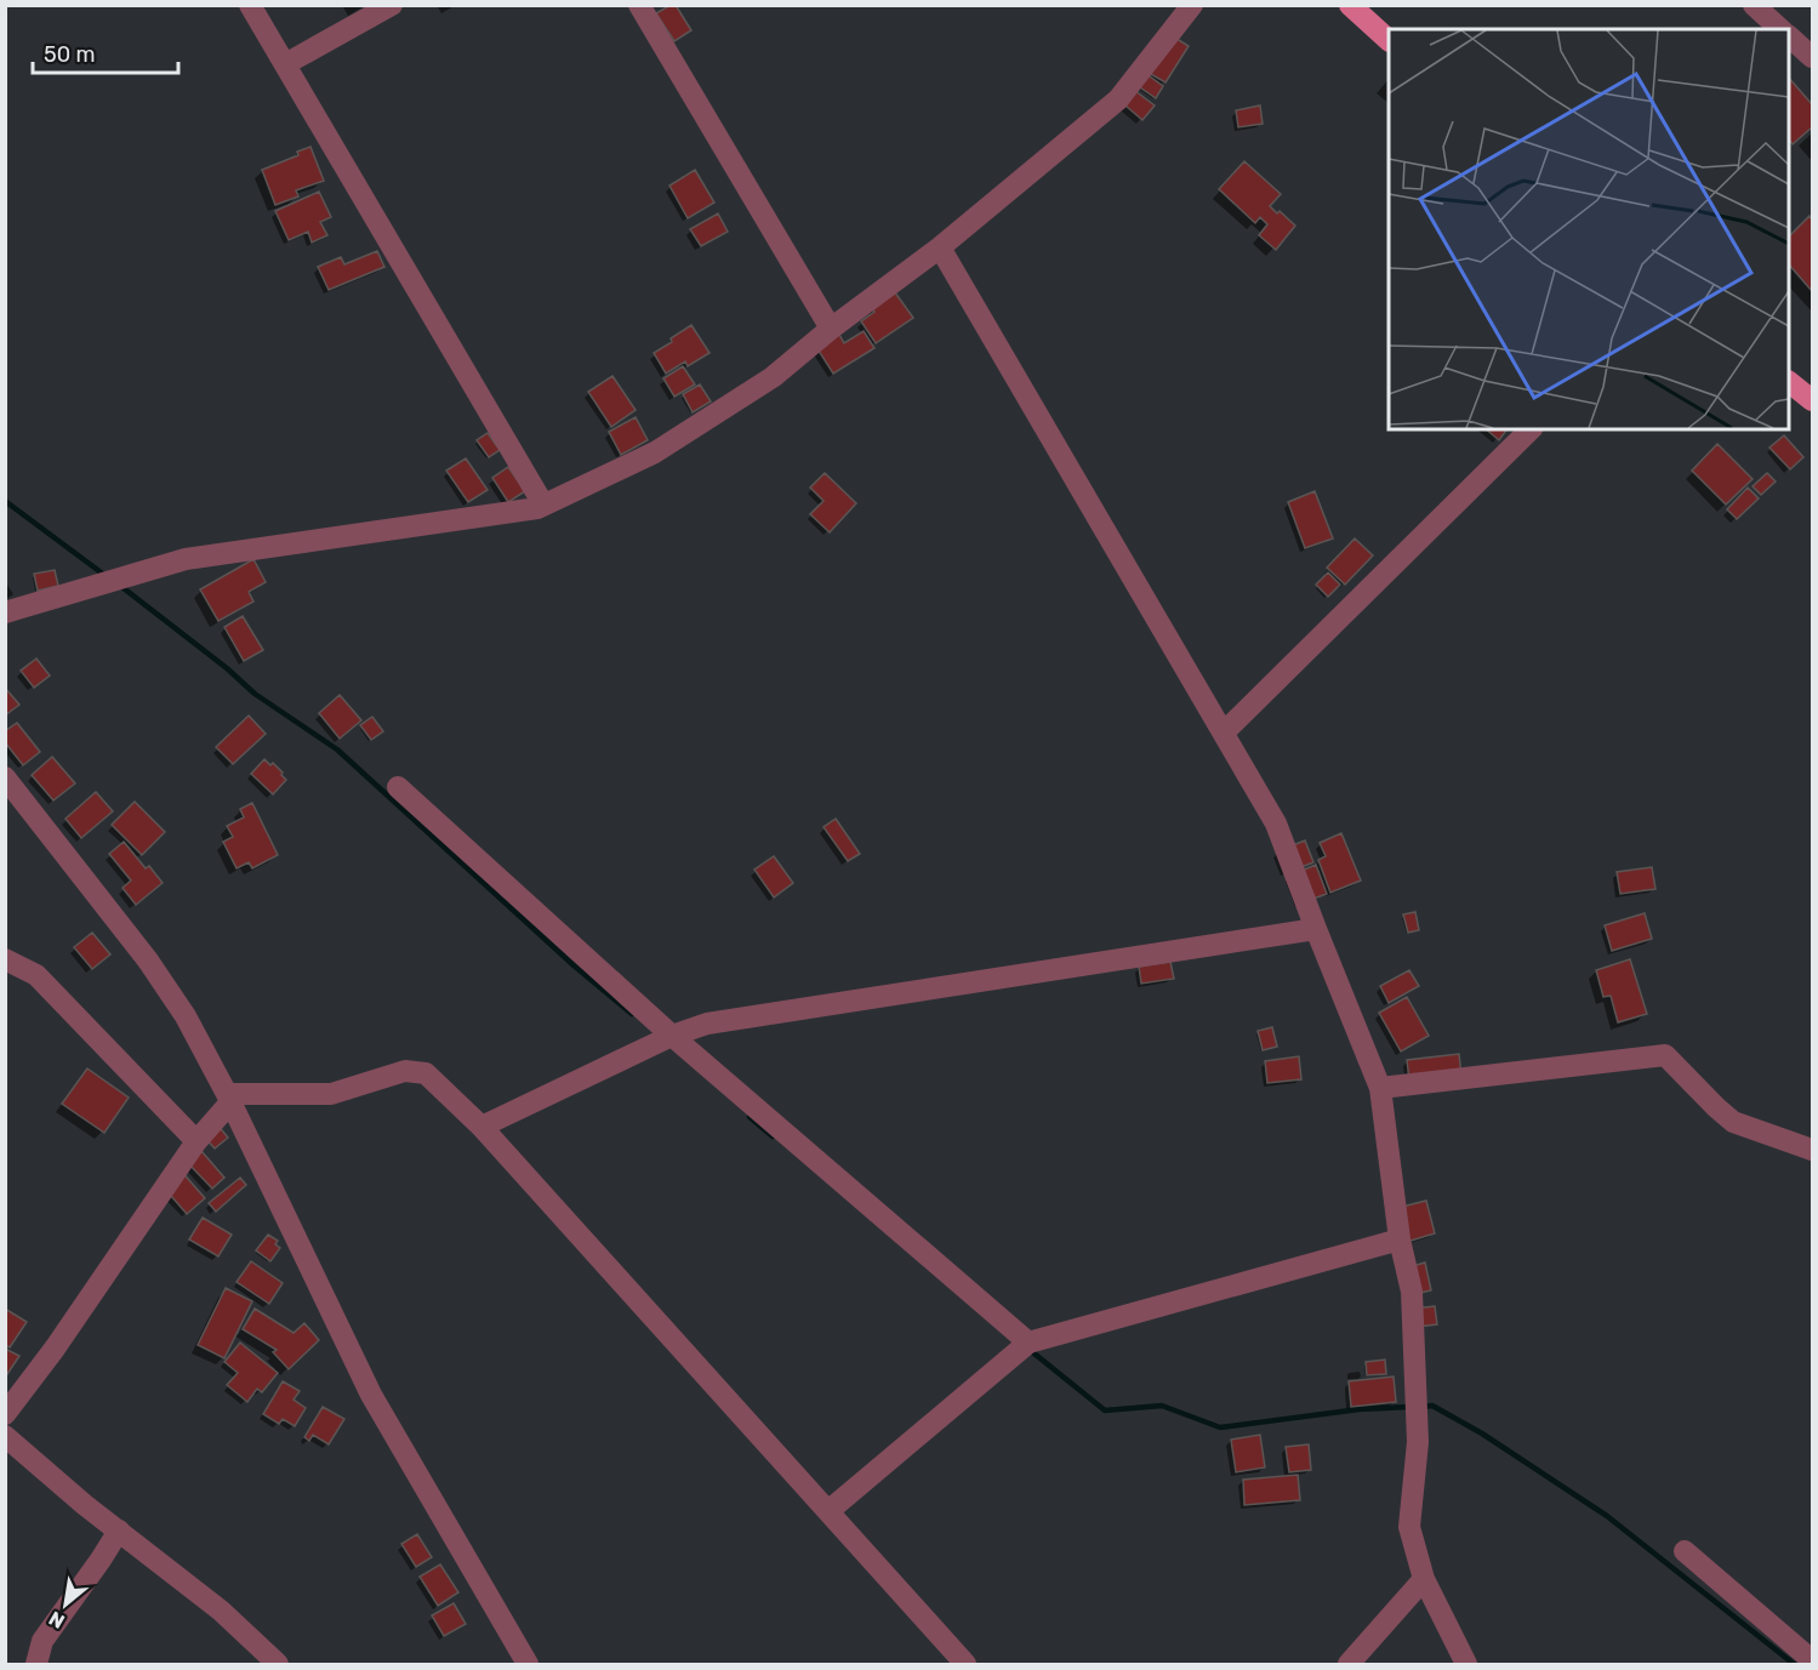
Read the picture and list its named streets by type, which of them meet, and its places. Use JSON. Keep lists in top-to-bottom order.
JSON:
{
  "scale_bar": "50 m",
  "north": "bottom left"
}
